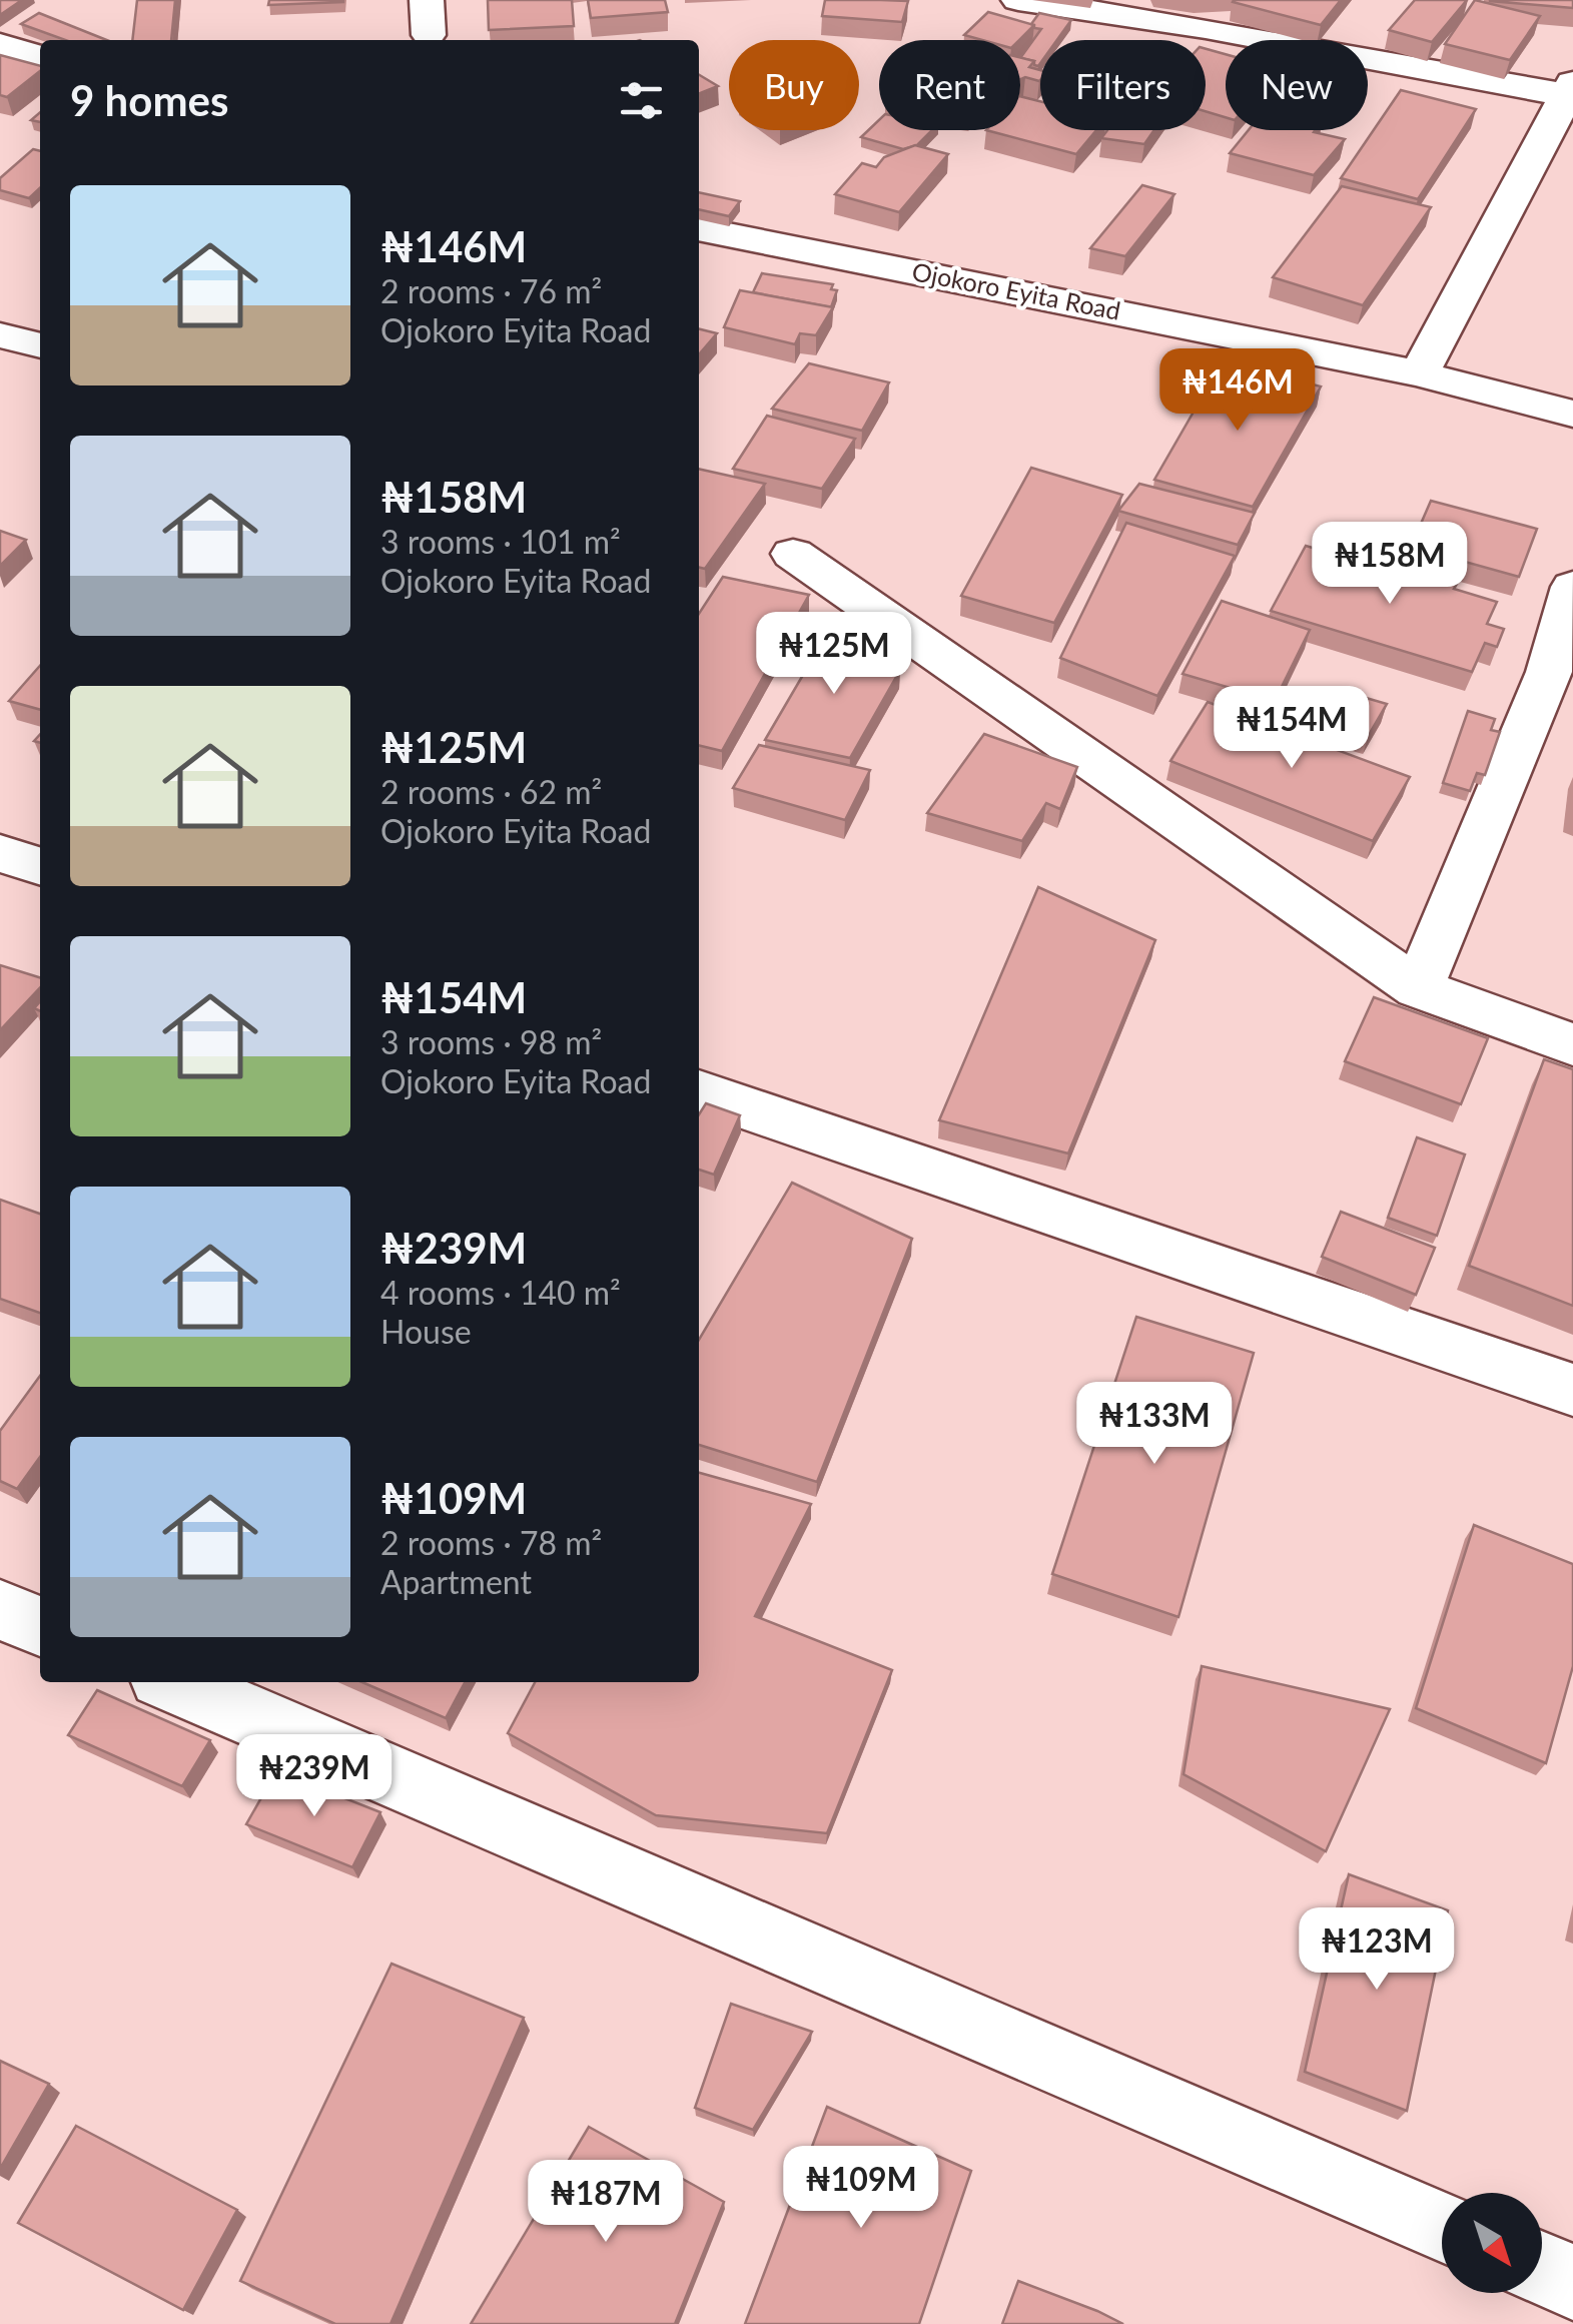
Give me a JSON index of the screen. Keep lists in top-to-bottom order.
{
  "streets": {
    "street": ["Ojokoro Eyita Road"]
  },
  "north": "bottom right",
  "page": {
    "chip": [
      "Buy",
      "Rent",
      "Filters",
      "New"
    ],
    "heading": "9 homes",
    "list": [
      {
        "name": "₦146M",
        "note": "2 rooms · 76 m² · Ojokoro Eyita Road"
      },
      {
        "name": "₦158M",
        "note": "3 rooms · 101 m² · Ojokoro Eyita Road"
      },
      {
        "name": "₦125M",
        "note": "2 rooms · 62 m² · Ojokoro Eyita Road"
      },
      {
        "name": "₦154M",
        "note": "3 rooms · 98 m² · Ojokoro Eyita Road"
      },
      {
        "name": "₦239M",
        "note": "4 rooms · 140 m² · House"
      },
      {
        "name": "₦109M",
        "note": "2 rooms · 78 m² · Apartment"
      }
    ],
    "price": [
      "₦146M",
      "₦158M",
      "₦125M",
      "₦154M",
      "₦133M",
      "₦239M",
      "₦123M",
      "₦109M",
      "₦187M"
    ]
  }
}
